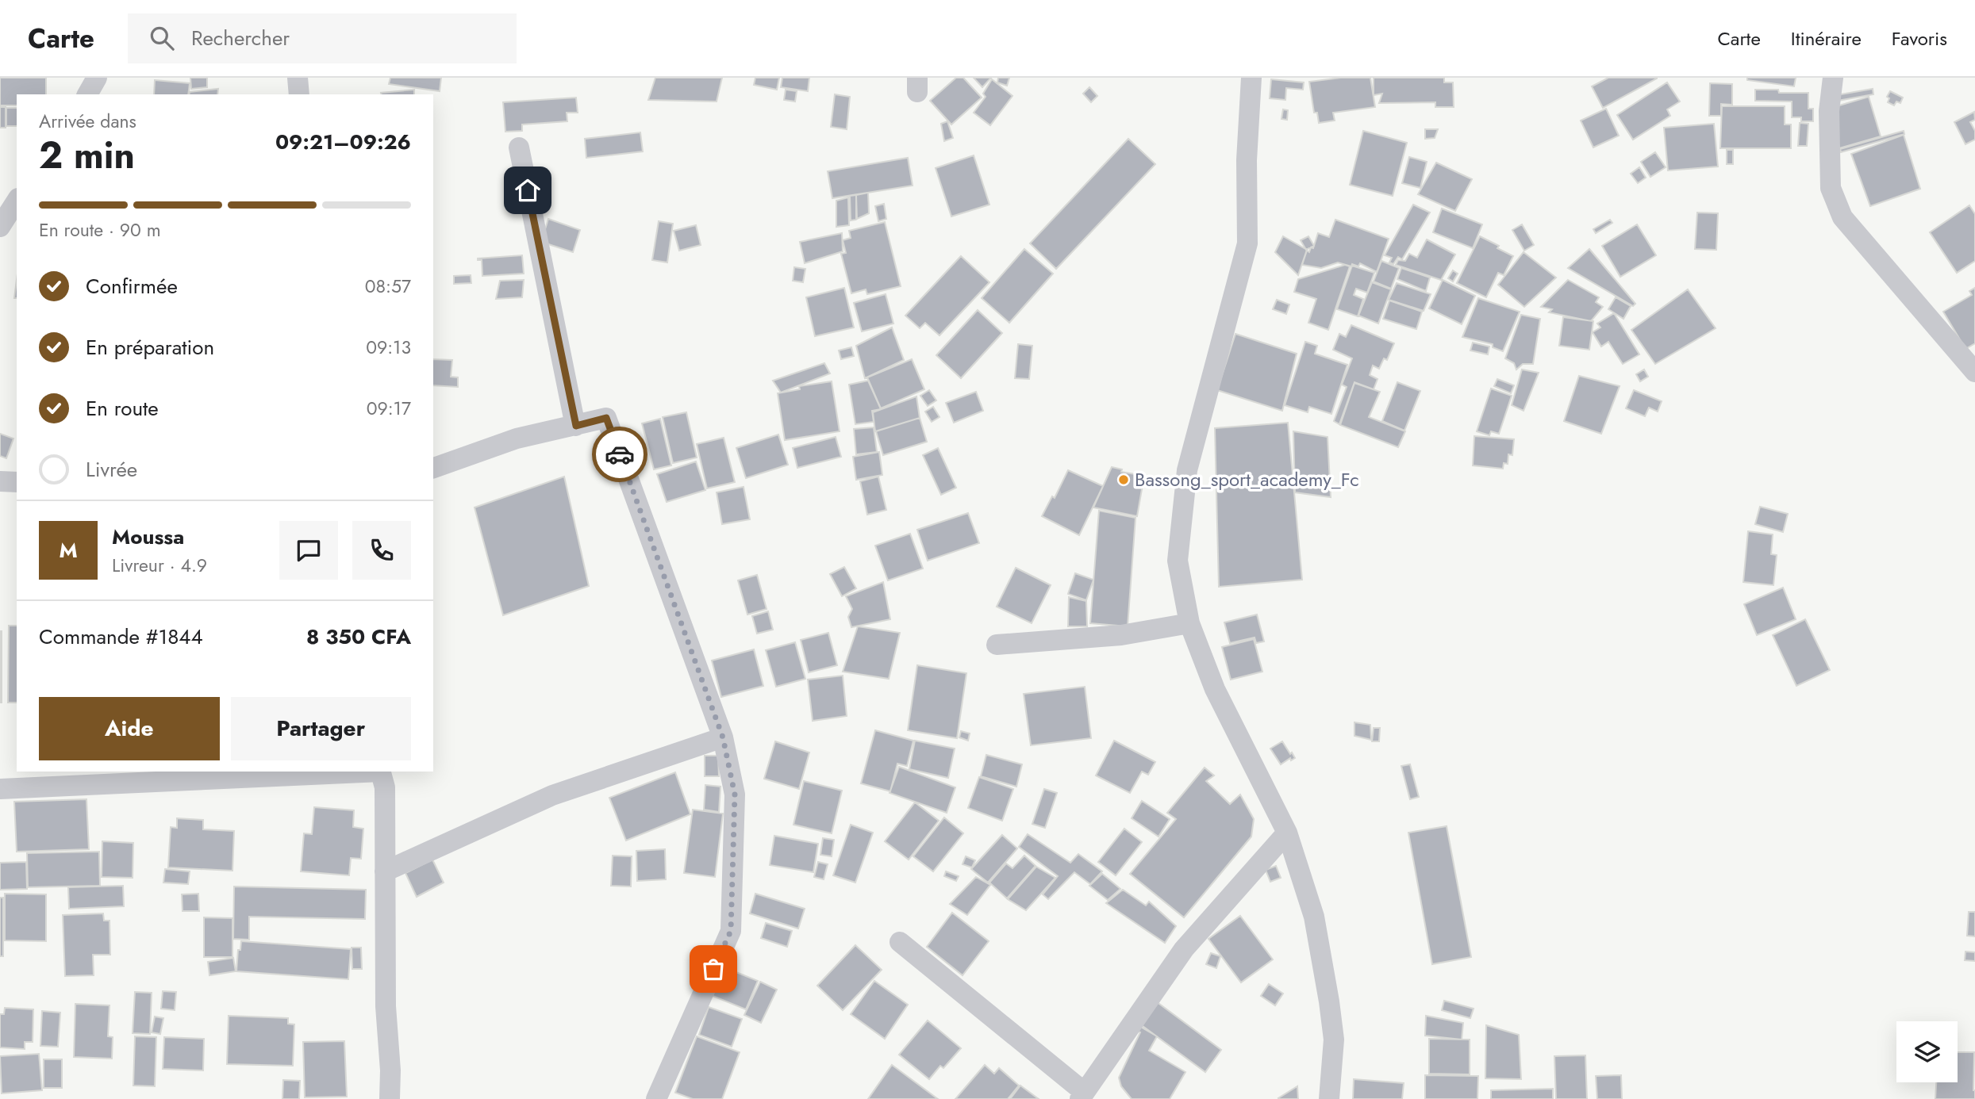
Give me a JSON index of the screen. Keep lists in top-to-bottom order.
{
  "places": ["Bassong_sport_academy_Fc"],
  "page": {
    "header": "Carte",
    "search": "Rechercher",
    "nav": ["Carte", "Itinéraire", "Favoris"],
    "heading": ["2 min", "Arrivée dans", "09:21–09:26"],
    "panel": [
      "Moussa",
      "Livreur · 4.9",
      "Commande #1844",
      "8 350 CFA"
    ],
    "bar": "En route · 90 m",
    "list": [
      ["Confirmée", "08:57"],
      ["En préparation", "09:13"],
      ["En route", "09:17"],
      "Livrée"
    ],
    "round": "M",
    "buttons": ["Aide", "Partager"]
  }
}
